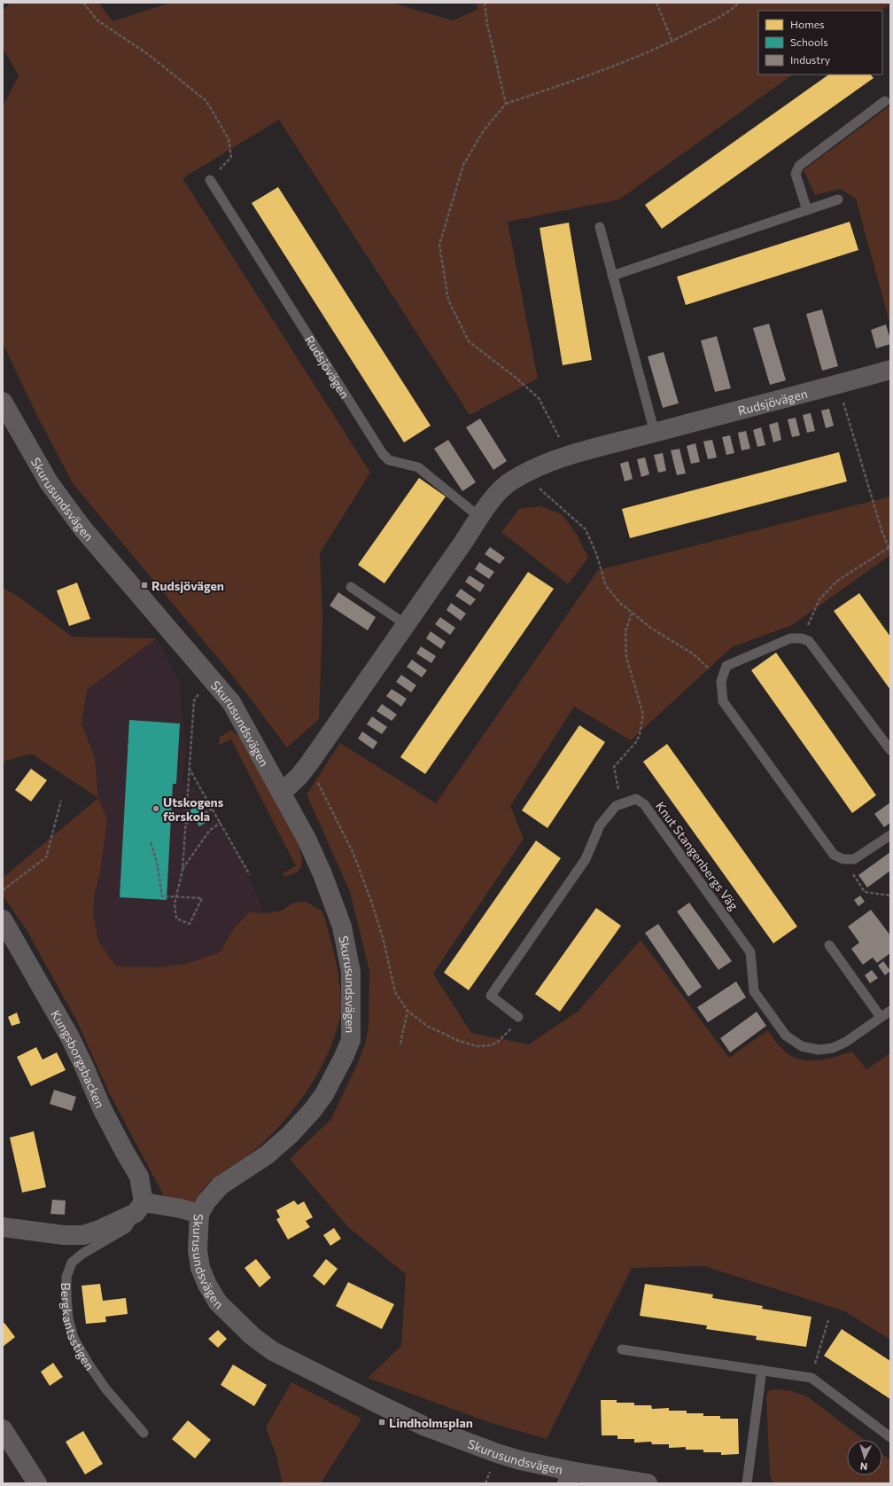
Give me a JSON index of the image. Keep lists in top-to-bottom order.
{
  "streets": {
    "street": ["Rudsjövägen", "Skurusundsvägen", "Kungsborgsbacken"],
    "lane": ["Knut Stangenbergs Väg", "Bergkantsstigen"]
  },
  "crossings": [
    ["Rudsjövägen", "Skurusundsvägen"],
    ["Kungsborgsbacken", "Bergkantsstigen"]
  ],
  "places": {
    "transit": ["Rudsjövägen", "Lindholmsplan"],
    "other": ["Utskogens förskola"]
  },
  "legend": ["Homes", "Schools", "Industry"],
  "north": "bottom"
}
